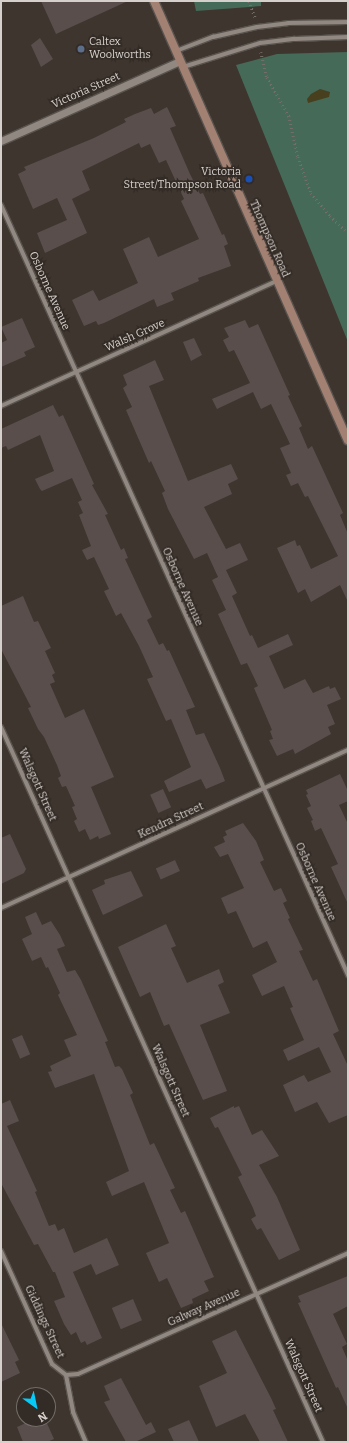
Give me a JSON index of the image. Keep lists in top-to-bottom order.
{
  "streets": {
    "main road": ["Thompson Road"],
    "street": [
      "Victoria Street",
      "Osborne Avenue",
      "Walsh Grove",
      "Walsgott Street",
      "Kendra Street",
      "Galway Avenue",
      "Giddings Street"
    ]
  },
  "crossings": [
    ["Victoria Street", "Thompson Road"],
    ["Thompson Road", "Walsh Grove"],
    ["Osborne Avenue", "Walsh Grove"],
    ["Osborne Avenue", "Kendra Street"],
    ["Walsgott Street", "Kendra Street"],
    ["Walsgott Street", "Galway Avenue"],
    ["Galway Avenue", "Giddings Street"]
  ],
  "places": ["Caltex Woolworths", "Victoria Street/Thompson Road"],
  "north": "bottom right"
}
